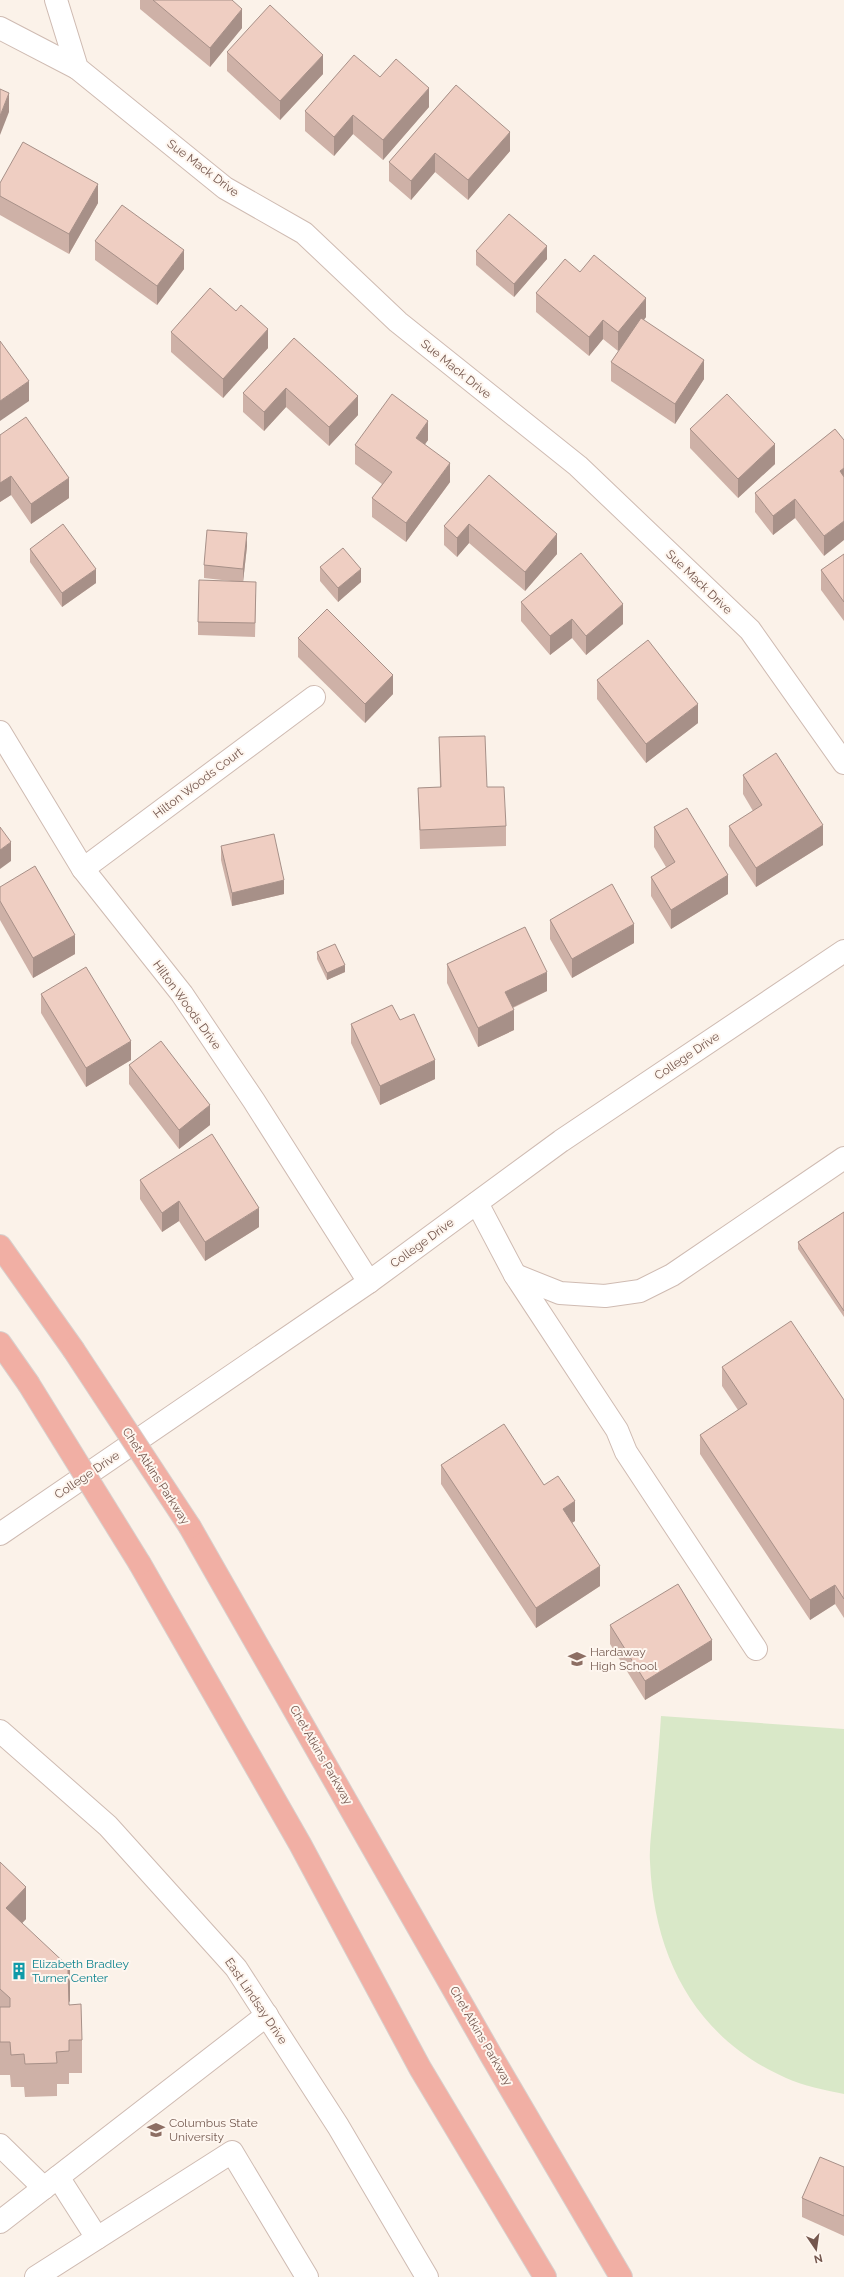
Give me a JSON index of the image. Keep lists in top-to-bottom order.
{
  "streets": {
    "highway": ["Chet Atkins Parkway"],
    "street": [
      "Sue Mack Drive",
      "Hilton Woods Court",
      "Hilton Woods Drive",
      "College Drive",
      "East Lindsay Drive"
    ]
  },
  "crossings": [
    ["Hilton Woods Court", "Hilton Woods Drive"],
    ["Hilton Woods Drive", "College Drive"]
  ],
  "places": {
    "school or university": ["Hardaway High School", "Columbus State University"],
    "building": ["Elizabeth Bradley Turner Center"]
  },
  "north": "bottom"
}
